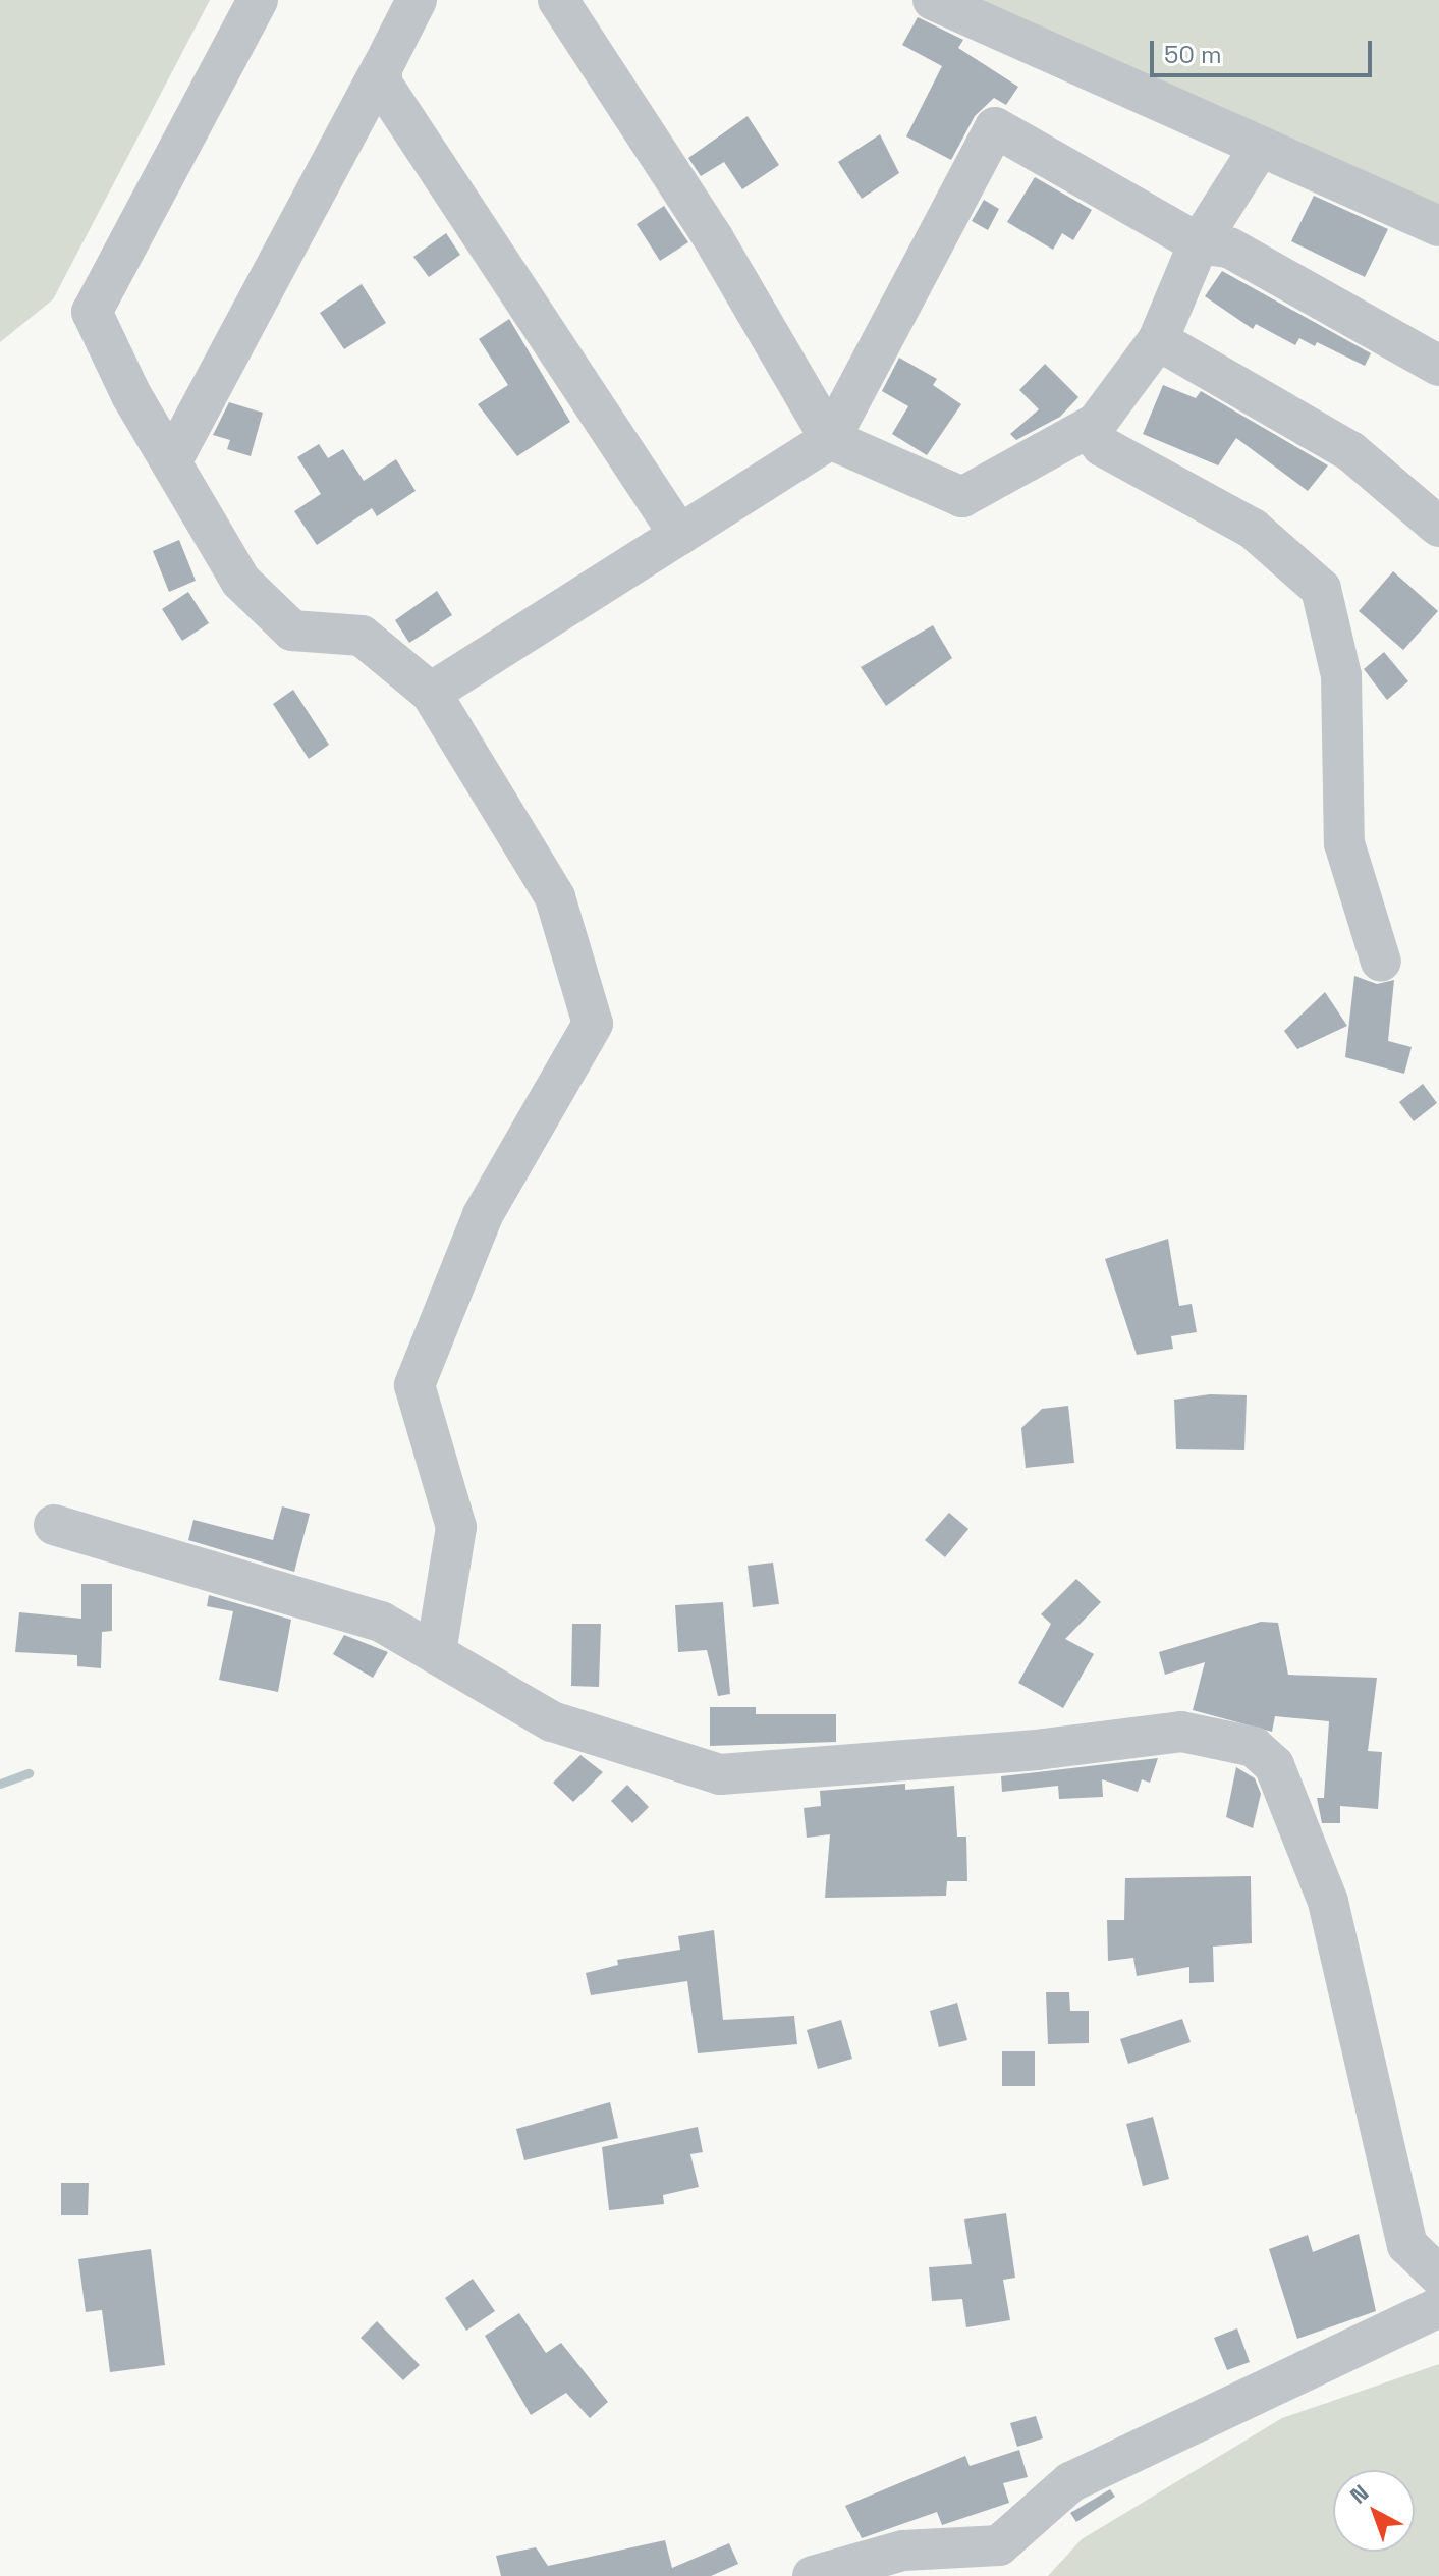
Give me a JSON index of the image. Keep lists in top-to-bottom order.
{
  "scale_bar": "50 m",
  "north": "top left"
}
